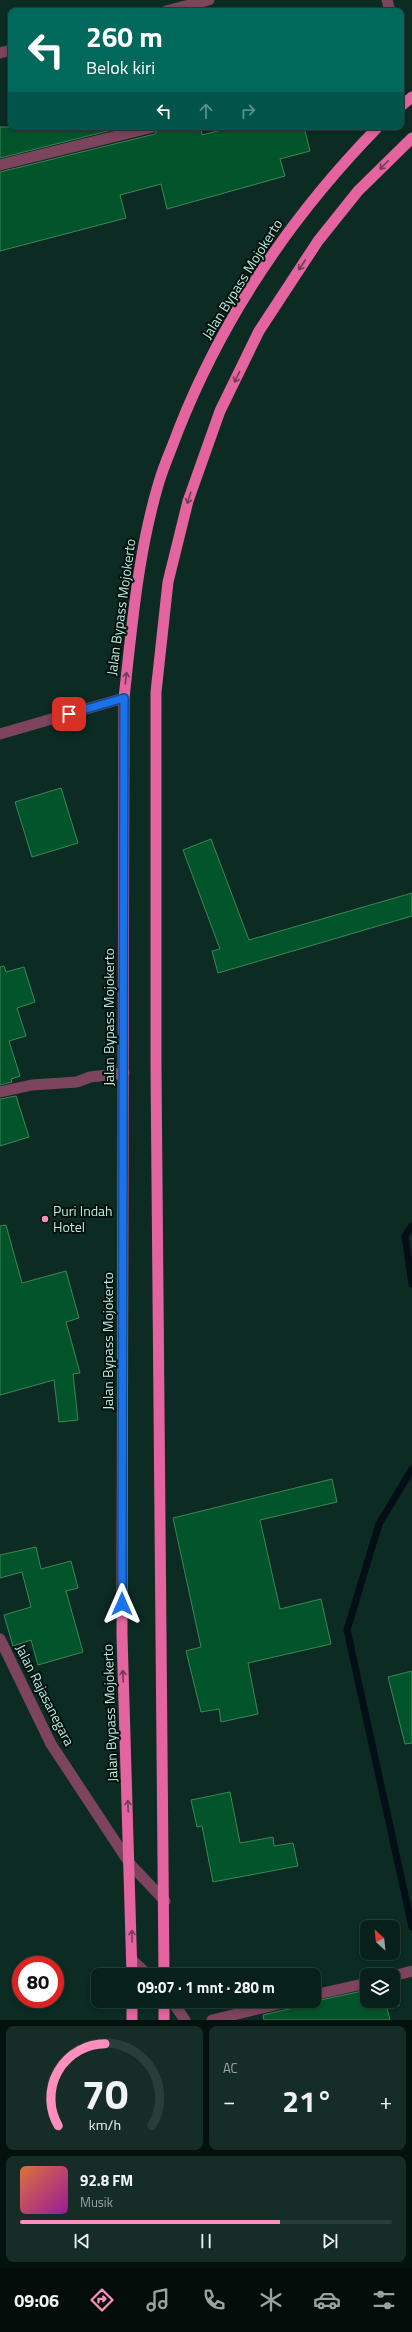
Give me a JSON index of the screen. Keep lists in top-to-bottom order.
{
  "streets": {
    "highway": ["Jalan Bypass Mojokerto"],
    "street": ["Jalan Rajasanegara"]
  },
  "crossings": [
    ["Jalan Bypass Mojokerto", "Jalan Rajasanegara"]
  ],
  "places": ["Puri Indah Hotel"],
  "north": "top left",
  "page": {
    "turn": ["260 m", "Belok kiri"],
    "limit": "80",
    "trip": "09:07 · 1 mnt · 280 m",
    "tile": "AC",
    "heat": ["−", "21°", "+"],
    "song": ["92.8 FM", "Musik"],
    "tabs": "09:06",
    "gauge": ["70", "km/h"]
  }
}
